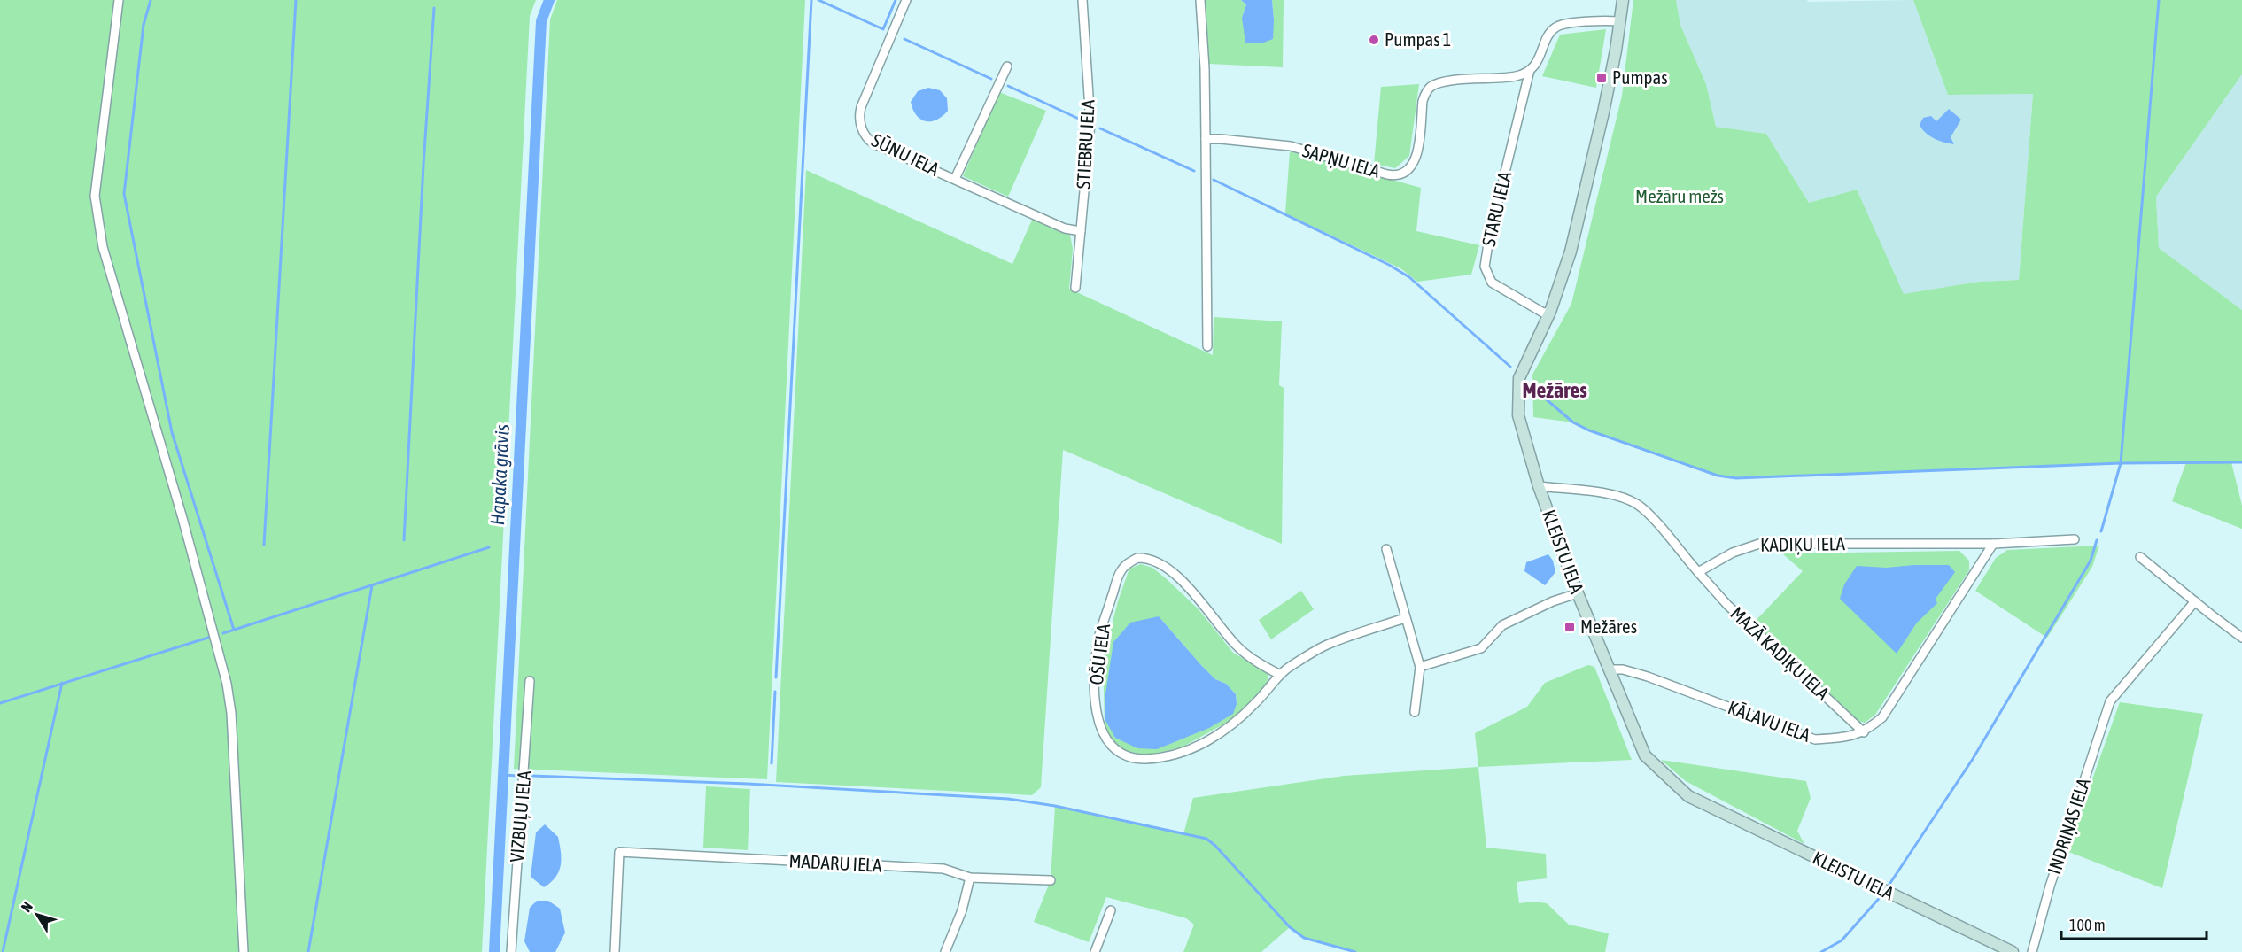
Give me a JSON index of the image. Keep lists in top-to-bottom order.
{
  "streets": {
    "street": [
      "STIEBRU IELA",
      "SŪNU IELA",
      "SAPŅU IELA",
      "STARU IELA",
      "KADIĶU IELA",
      "KLEISTU IELA",
      "MAZĀ KADIĶU IELA",
      "OŠU IELA",
      "KĀLAVU IELA",
      "VIZBUĻU IELA",
      "INDRIŅAS IELA",
      "MADARU IELA"
    ]
  },
  "crossings": [
    ["STIEBRU IELA", "SŪNU IELA"],
    ["SAPŅU IELA", "STARU IELA"],
    ["STARU IELA", "KLEISTU IELA"],
    ["KADIĶU IELA", "MAZĀ KADIĶU IELA"],
    ["KADIĶU IELA", "KĀLAVU IELA"],
    ["KLEISTU IELA", "KĀLAVU IELA"],
    ["MAZĀ KADIĶU IELA", "KĀLAVU IELA"]
  ],
  "districts": ["Mežāres"],
  "water": ["Hapaka grāvis"],
  "parks": ["Mežāru mežs"],
  "places": {
    "other": ["Pumpas 1"],
    "transit": ["Pumpas", "Mežāres"]
  },
  "scale_bar": "100 m",
  "north": "top left"
}
